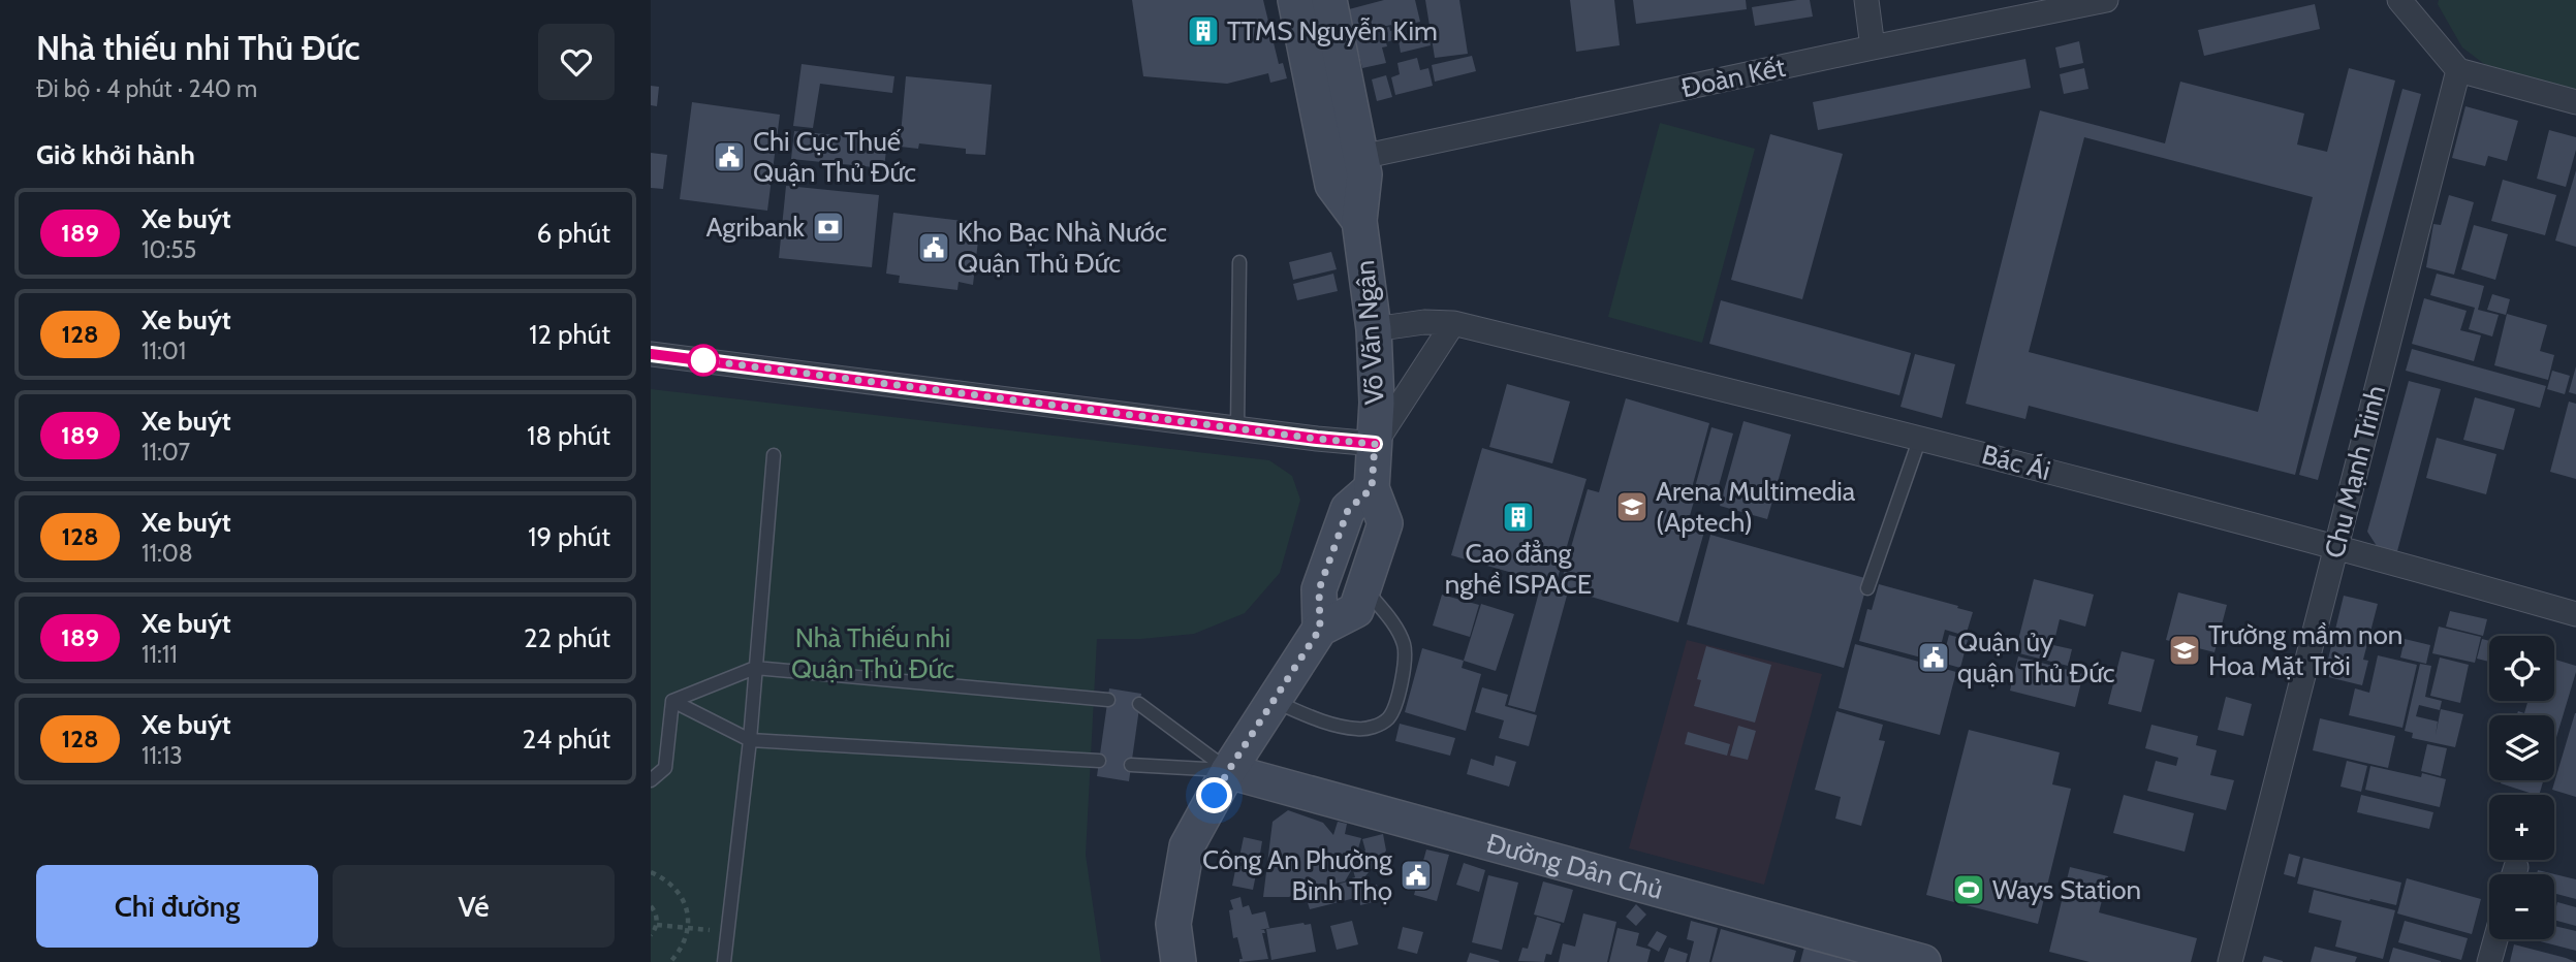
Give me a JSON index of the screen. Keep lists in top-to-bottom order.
{
  "streets": {
    "main road": ["Võ Văn Ngân", "Đường Dân Chủ"],
    "street": ["Đoàn Kết", "Bác Ái", "Chu Mạnh Trinh"]
  },
  "crossings": [
    ["Đoàn Kết", "Võ Văn Ngân"],
    ["Võ Văn Ngân", "Bác Ái"],
    ["Võ Văn Ngân", "Đường Dân Chủ"],
    ["Bác Ái", "Chu Mạnh Trinh"]
  ],
  "parks": ["Nhà Thiếu nhi Quận Thủ Đức"],
  "places": {
    "building": ["TTMS Nguyễn Kim", "Cao đẳng nghề ISPACE"],
    "public building": [
      "Chi Cục Thuế Quận Thủ Đức",
      "Kho Bạc Nhà Nước Quận Thủ Đức",
      "Quận ủy quận Thủ Đức",
      "Công An Phường Bình Thọ"
    ],
    "bank": ["Agribank"],
    "school or university": ["Arena Multimedia (Aptech)", "Trường mầm non Hoa Mặt Trời"],
    "sports": ["Ways Station"]
  },
  "lines": ["bus line 189"],
  "page": {
    "heading": [
      ["Nhà thiếu nhi Thủ Đức", "Đi bộ · 4 phút · 240 m"],
      "Giờ khởi hành"
    ],
    "list": [
      {
        "mark": "189",
        "name": "Xe buýt",
        "note": "10:55",
        "value": "6 phút"
      },
      {
        "mark": "128",
        "name": "Xe buýt",
        "note": "11:01",
        "value": "12 phút"
      },
      {
        "mark": "189",
        "name": "Xe buýt",
        "note": "11:07",
        "value": "18 phút"
      },
      {
        "mark": "128",
        "name": "Xe buýt",
        "note": "11:08",
        "value": "19 phút"
      },
      {
        "mark": "189",
        "name": "Xe buýt",
        "note": "11:11",
        "value": "22 phút"
      },
      {
        "mark": "128",
        "name": "Xe buýt",
        "note": "11:13",
        "value": "24 phút"
      }
    ],
    "map_buttons": ["+", "−"],
    "buttons": ["Chỉ đường", "Vé"]
  }
}
